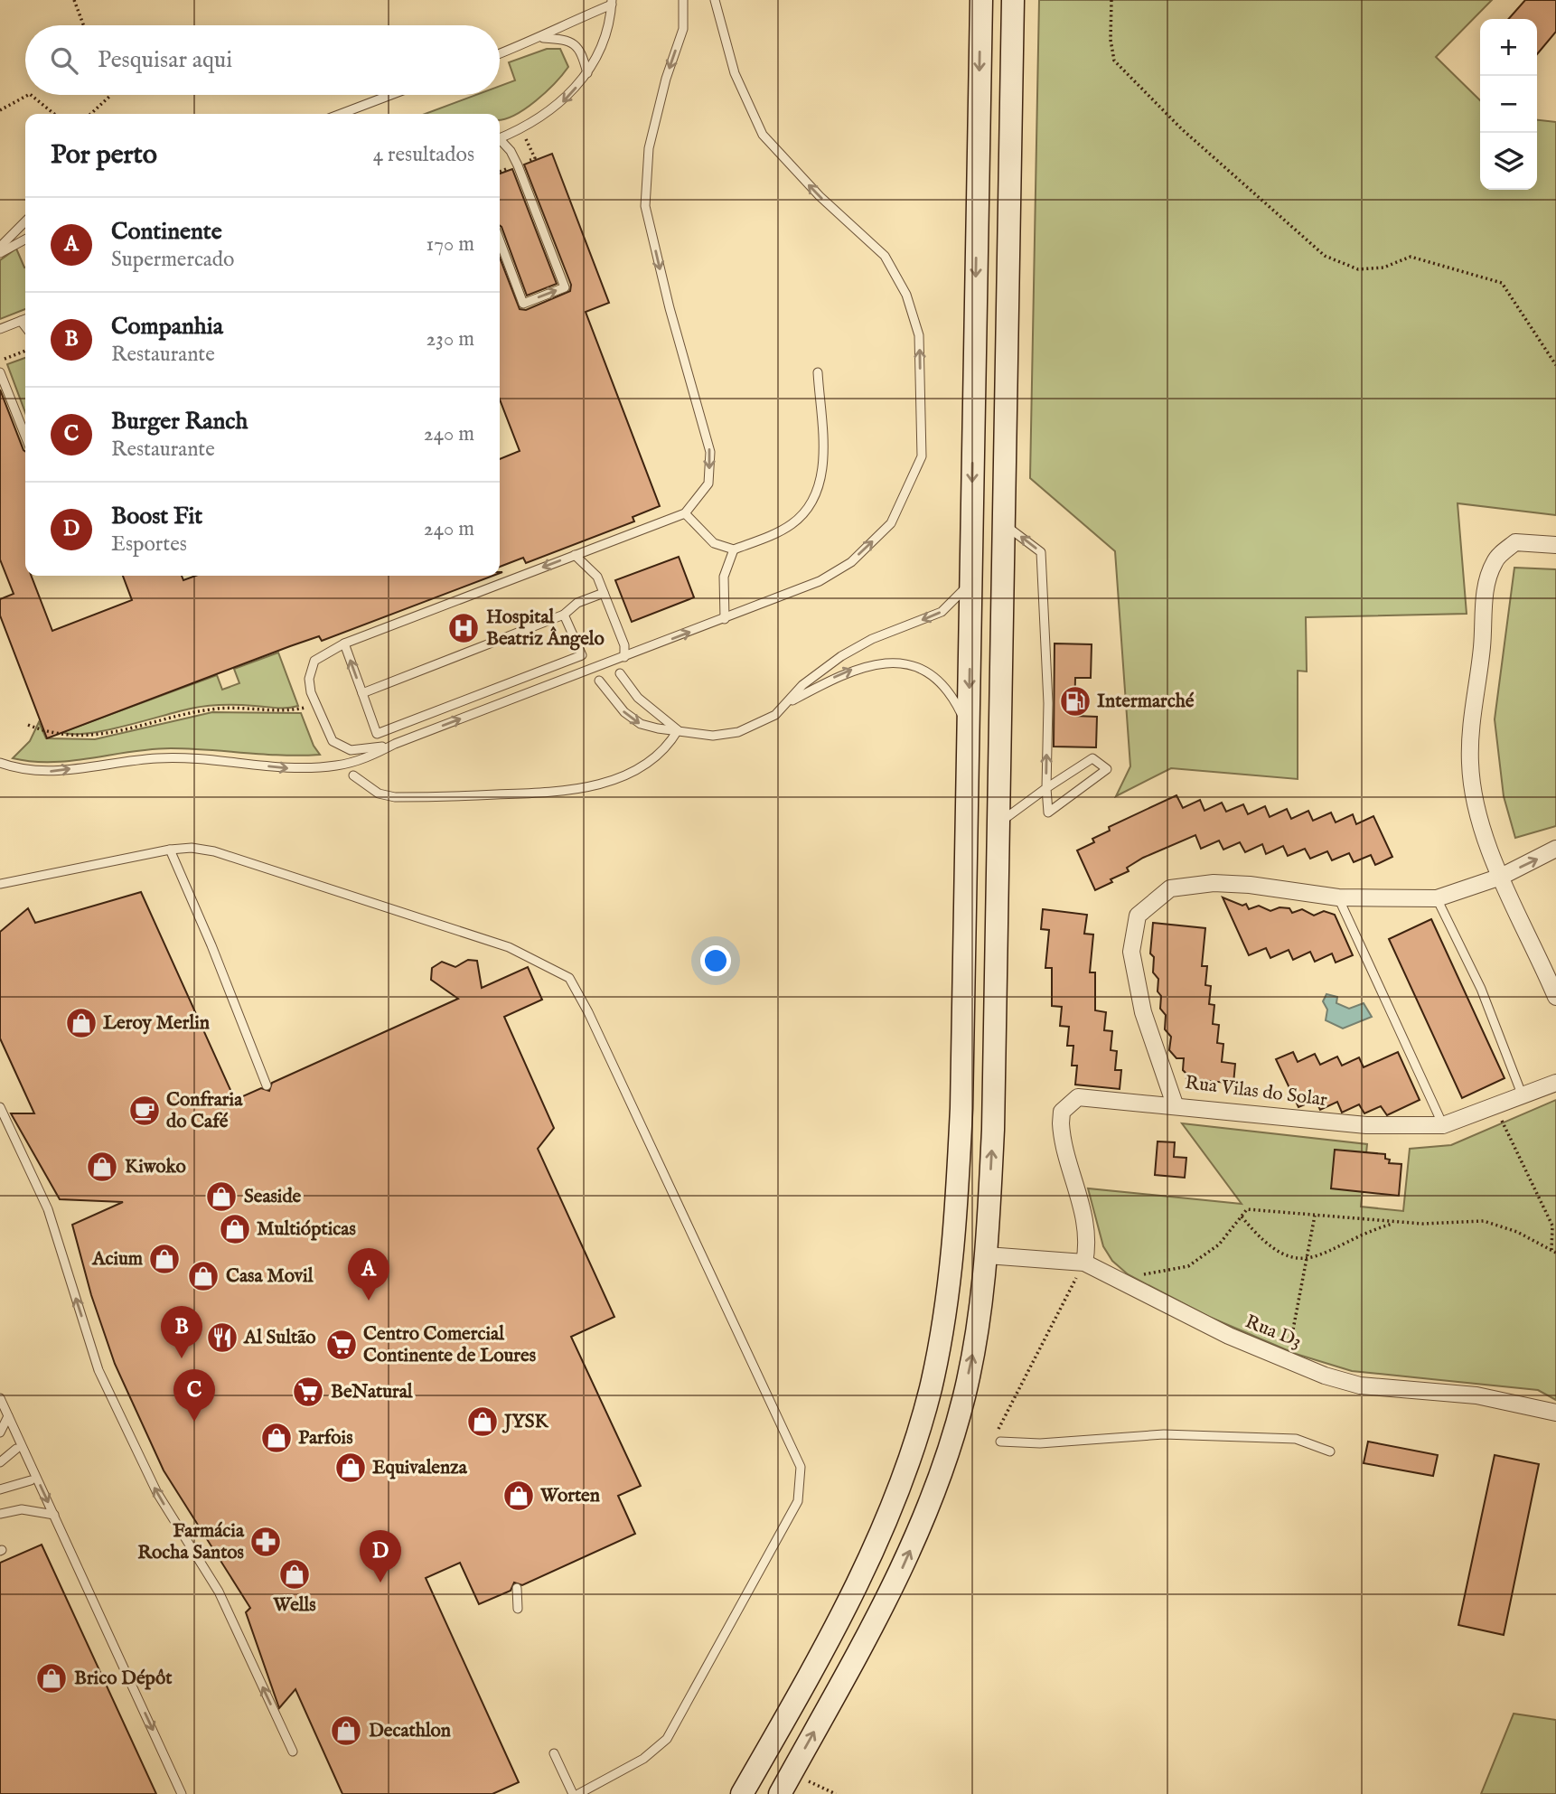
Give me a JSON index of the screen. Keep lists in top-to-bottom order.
{
  "streets": {
    "street": ["Rua Vilas do Solar", "Rua D3"]
  },
  "places": {
    "hospital": ["Hospital Beatriz Ângelo"],
    "fuel station": ["Intermarché"],
    "shop": [
      "Leroy Merlin",
      "Kiwoko",
      "Seaside",
      "Multiópticas",
      "Acium",
      "Casa Movil",
      "JYSK",
      "Parfois",
      "Equivalenza",
      "Worten",
      "Wells",
      "Brico Dépôt",
      "Decathlon"
    ],
    "cafe": ["Confraria do Café"],
    "restaurant": ["Al Sultão"],
    "supermarket": ["Centro Comercial Continente de Loures", "BeNatural"],
    "pharmacy": ["Farmácia Rocha Santos"]
  },
  "page": {
    "map_buttons": ["+", "−"],
    "search": "Pesquisar aqui",
    "heading": ["Por perto", "4 resultados"],
    "list": [
      {
        "mark": "A",
        "name": "Continente",
        "note": "Supermercado",
        "value": "170 m"
      },
      {
        "mark": "B",
        "name": "Companhia",
        "note": "Restaurante",
        "value": "230 m"
      },
      {
        "mark": "C",
        "name": "Burger Ranch",
        "note": "Restaurante",
        "value": "240 m"
      },
      {
        "mark": "D",
        "name": "Boost Fit",
        "note": "Esportes",
        "value": "240 m"
      }
    ],
    "pins": [
      "A",
      "B",
      "C",
      "D"
    ]
  }
}
